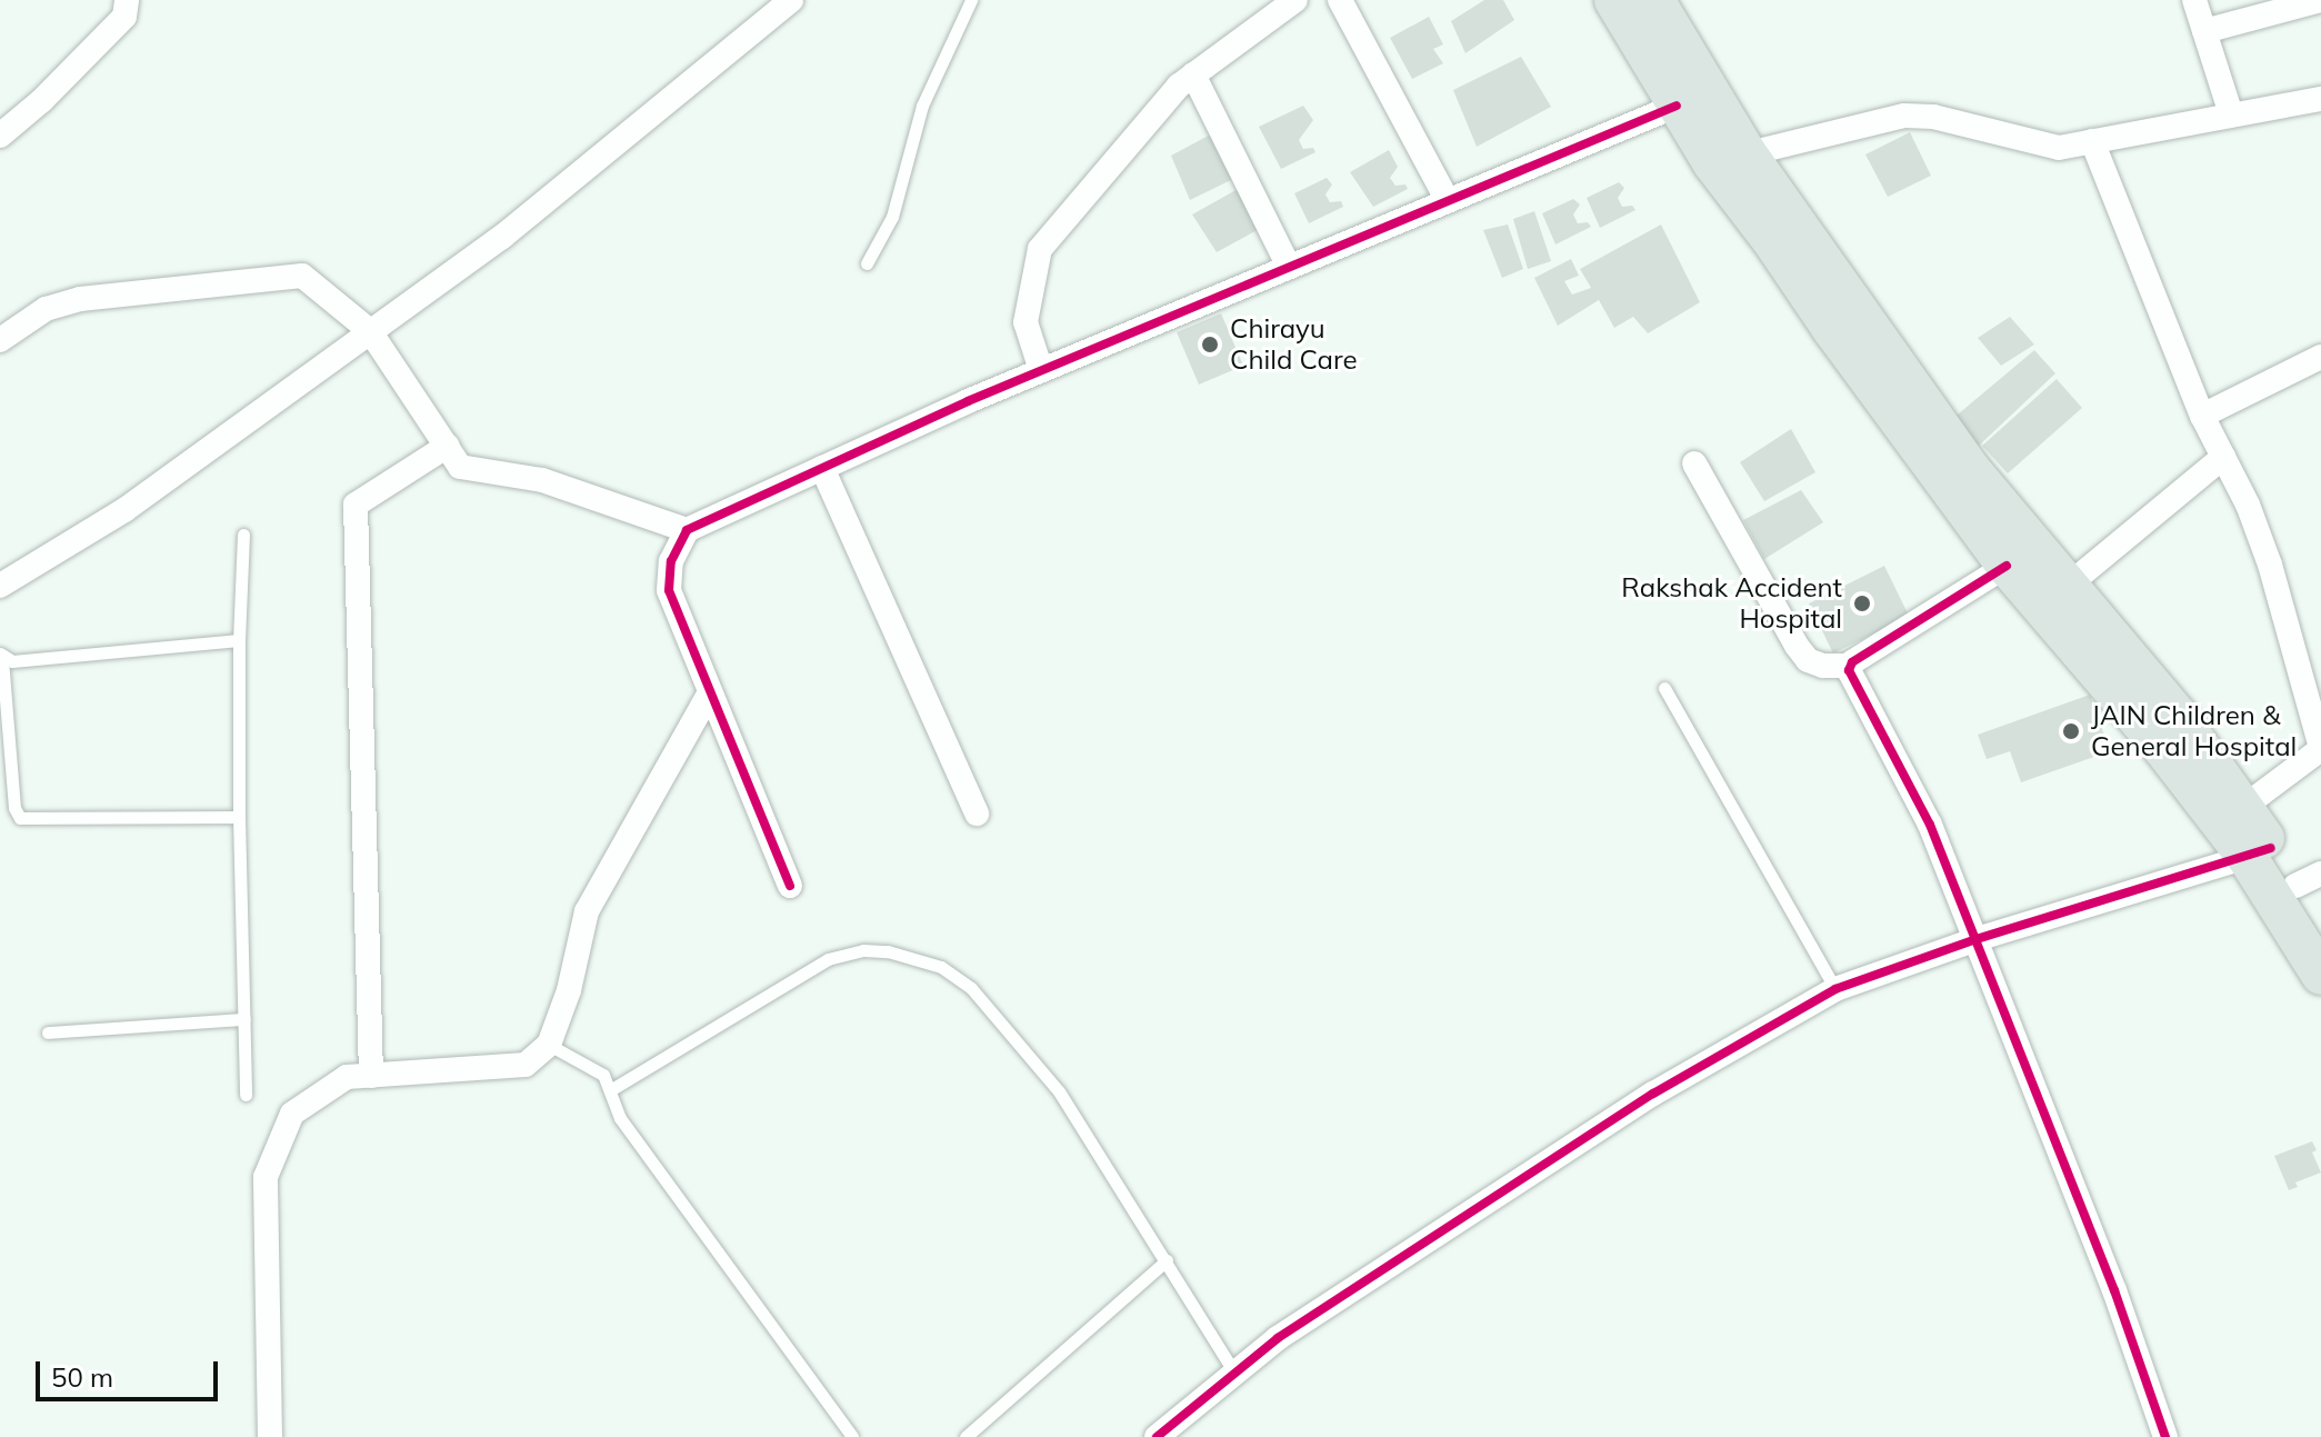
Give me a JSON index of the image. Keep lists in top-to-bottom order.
{
  "places": ["Chirayu Child Care", "Rakshak Accident Hospital", "JAIN Children & General Hospital"],
  "scale_bar": "50 m"
}
